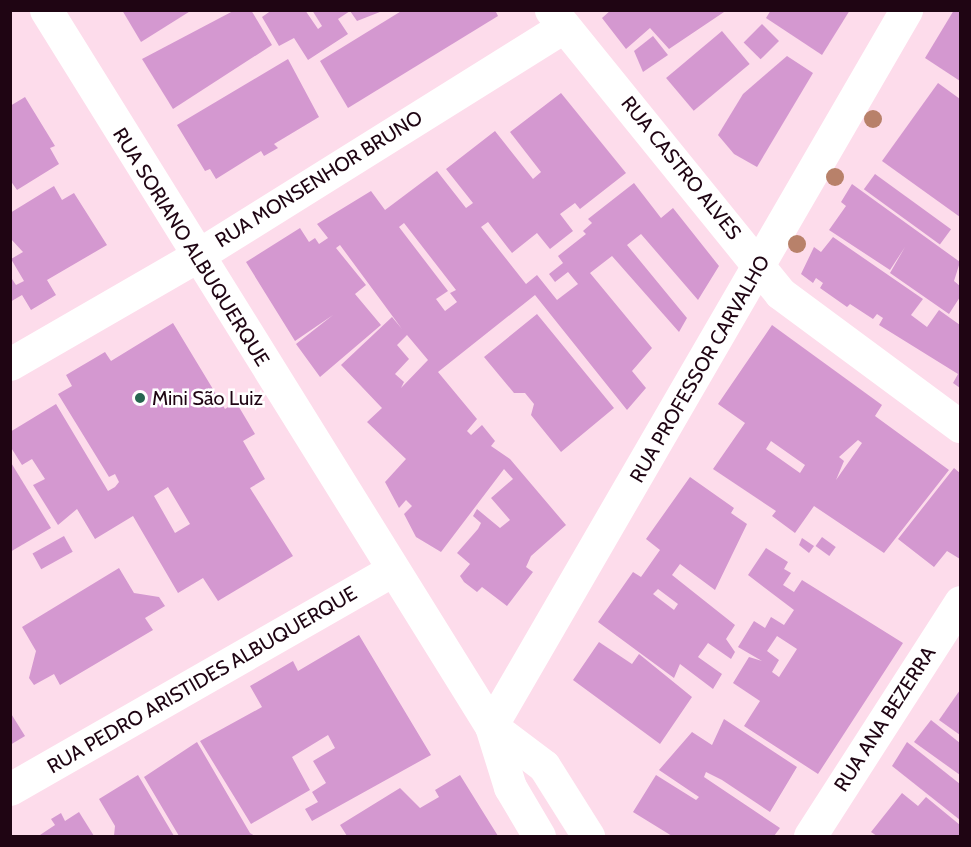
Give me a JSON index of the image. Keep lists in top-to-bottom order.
{
  "streets": {
    "street": [
      "RUA CASTRO ALVES",
      "RUA MONSENHOR BRUNO",
      "RUA SORIANO ALBUQUERQUE",
      "RUA PROFESSOR CARVALHO",
      "RUA PEDRO ARISTIDES ALBUQUERQUE",
      "RUA ANA BEZERRA"
    ]
  },
  "crossings": [
    ["RUA CASTRO ALVES", "RUA MONSENHOR BRUNO"],
    ["RUA CASTRO ALVES", "RUA PROFESSOR CARVALHO"],
    ["RUA MONSENHOR BRUNO", "RUA SORIANO ALBUQUERQUE"],
    ["RUA SORIANO ALBUQUERQUE", "RUA PROFESSOR CARVALHO"],
    ["RUA SORIANO ALBUQUERQUE", "RUA PEDRO ARISTIDES ALBUQUERQUE"]
  ],
  "places": ["Mini São Luiz"]
}
